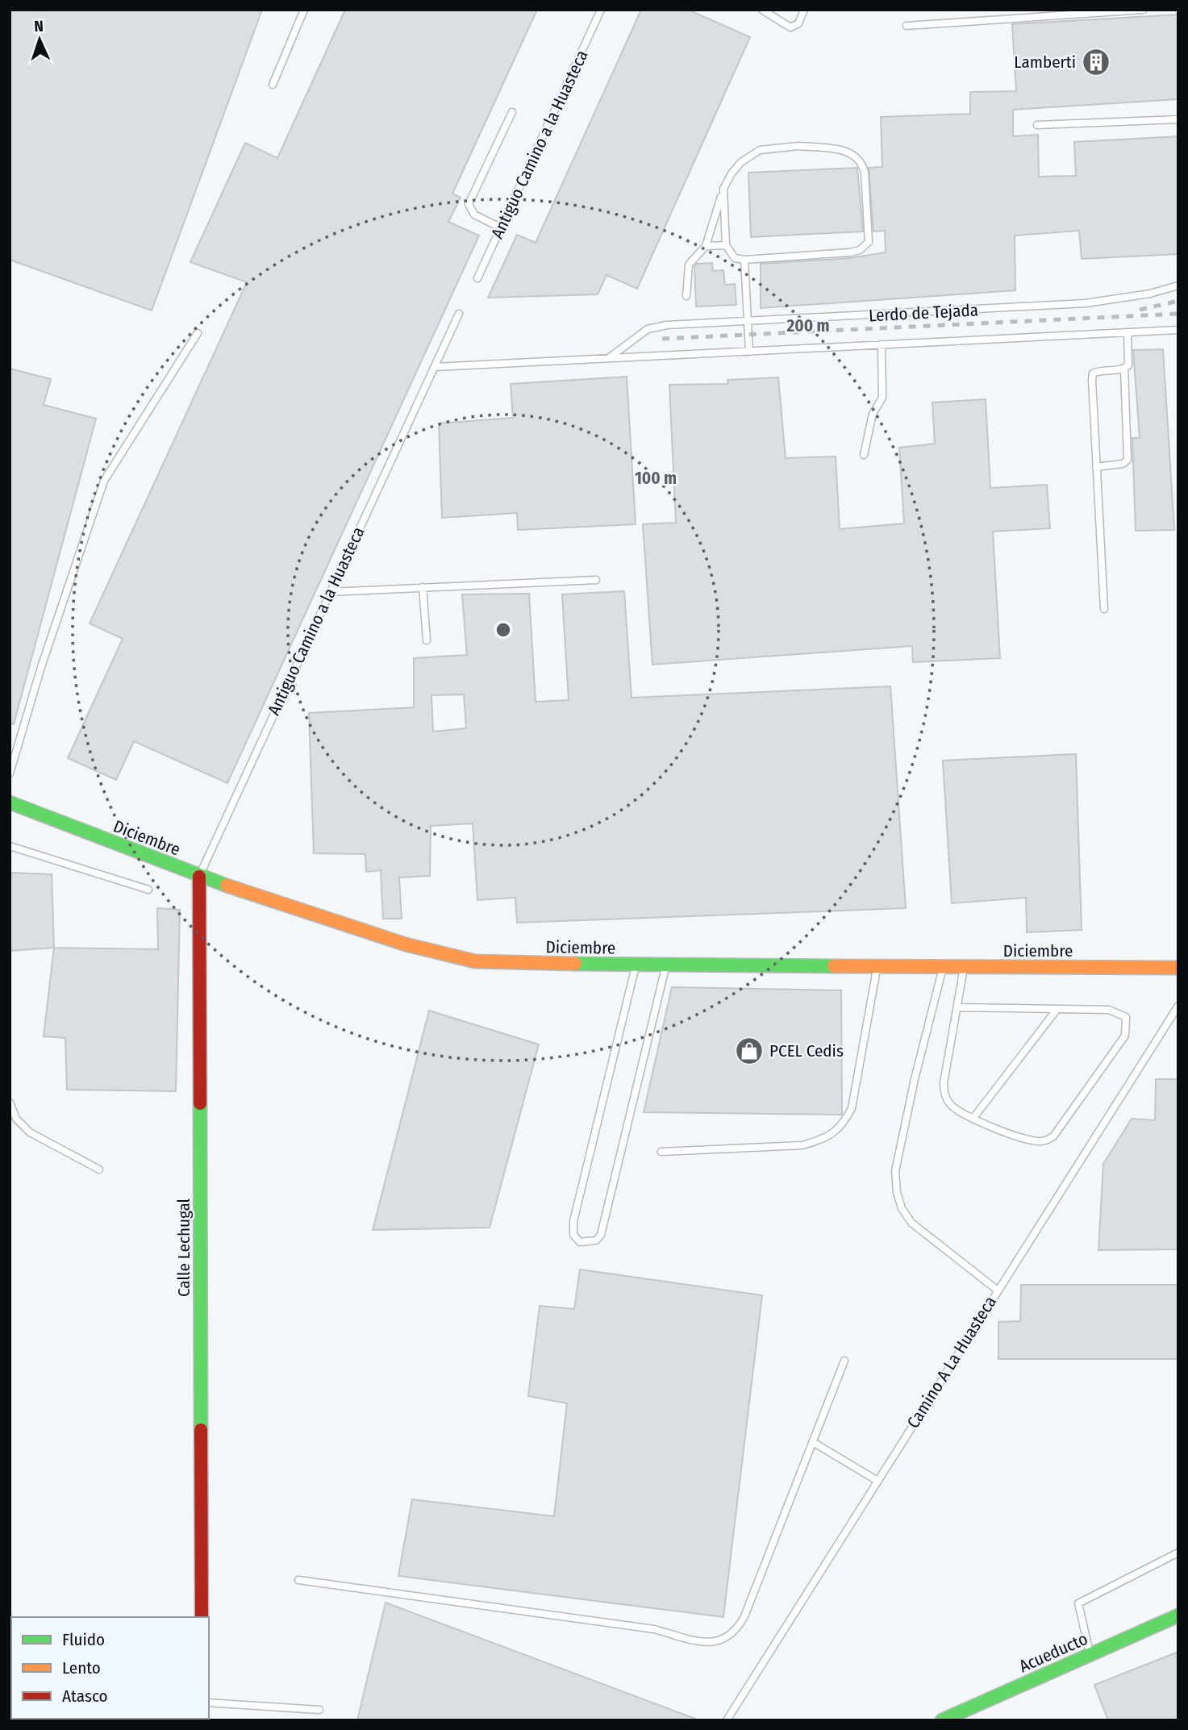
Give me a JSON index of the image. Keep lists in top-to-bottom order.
{
  "streets": {
    "street": ["Diciembre", "Calle Lechugal", "Acueducto"],
    "lane": ["Antiguo Camino a la Huasteca", "Lerdo de Tejada", "Camino A La Huasteca"]
  },
  "crossings": [
    ["Antiguo Camino a la Huasteca", "Lerdo de Tejada"],
    ["Antiguo Camino a la Huasteca", "Diciembre"],
    ["Antiguo Camino a la Huasteca", "Calle Lechugal"],
    ["Diciembre", "Calle Lechugal"]
  ],
  "places": {
    "building": ["Lamberti"],
    "shop": ["PCEL Cedis"]
  },
  "legend": ["Fluido", "Lento", "Atasco"],
  "north": "top",
  "rings": ["200 m", "100 m"]
}
